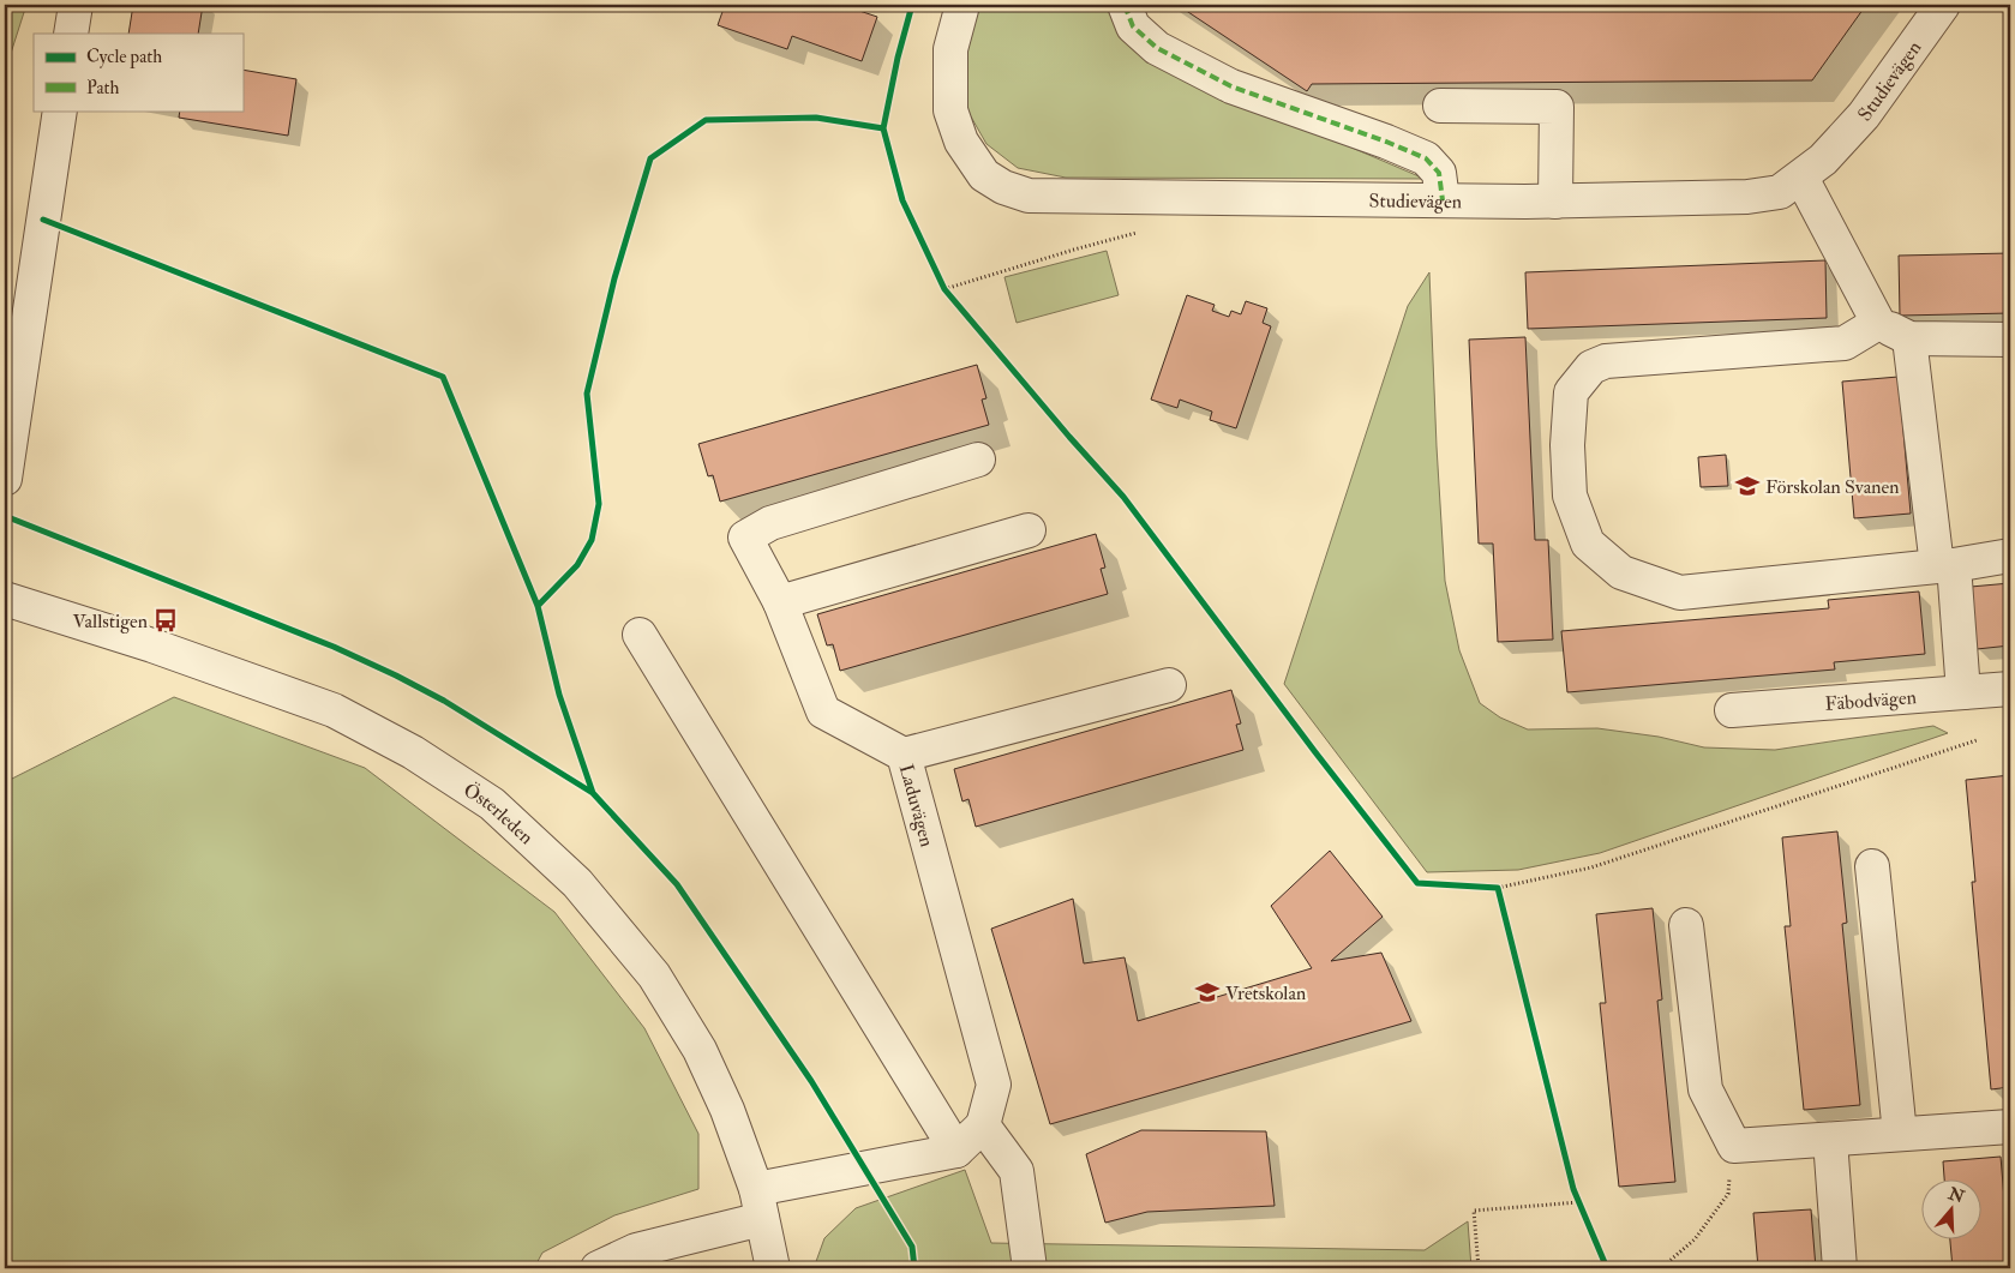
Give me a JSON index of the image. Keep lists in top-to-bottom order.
{
  "streets": {
    "street": [
      "Studievägen",
      "Fäbodvägen",
      "Laduvägen",
      "Österleden"
    ]
  },
  "places": {
    "school or university": ["Förskolan Svanen", "Vretskolan"],
    "bus stop": ["Vallstigen"]
  },
  "legend": ["Cycle path", "Path"],
  "north": "top"
}
